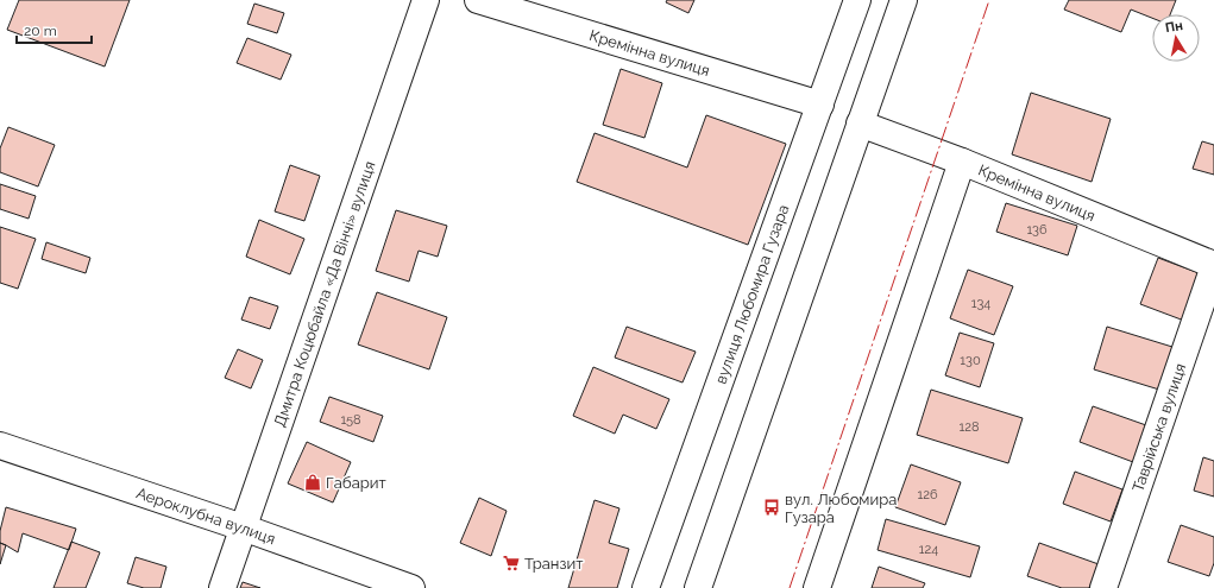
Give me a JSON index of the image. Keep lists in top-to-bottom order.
{
  "streets": {
    "street": [
      "Кремінна вулиця",
      "Дмитра Коцюбайла «Да Вінчі» вулиця",
      "вулиця Любомира Гузара",
      "Таврійська вулиця",
      "Аероклубна вулиця"
    ]
  },
  "crossings": [
    ["Кремінна вулиця", "вулиця Любомира Гузара"],
    ["Кремінна вулиця", "Таврійська вулиця"],
    ["Дмитра Коцюбайла «Да Вінчі» вулиця", "Аероклубна вулиця"]
  ],
  "places": {
    "shop": ["Габарит"],
    "bus stop": ["вул. Любомира Гузара"],
    "supermarket": ["Транзит"]
  },
  "house_numbers": [
    "136",
    "134",
    "130",
    "158",
    "128",
    "126",
    "124"
  ],
  "scale_bar": "20 m",
  "north": "top"
}
